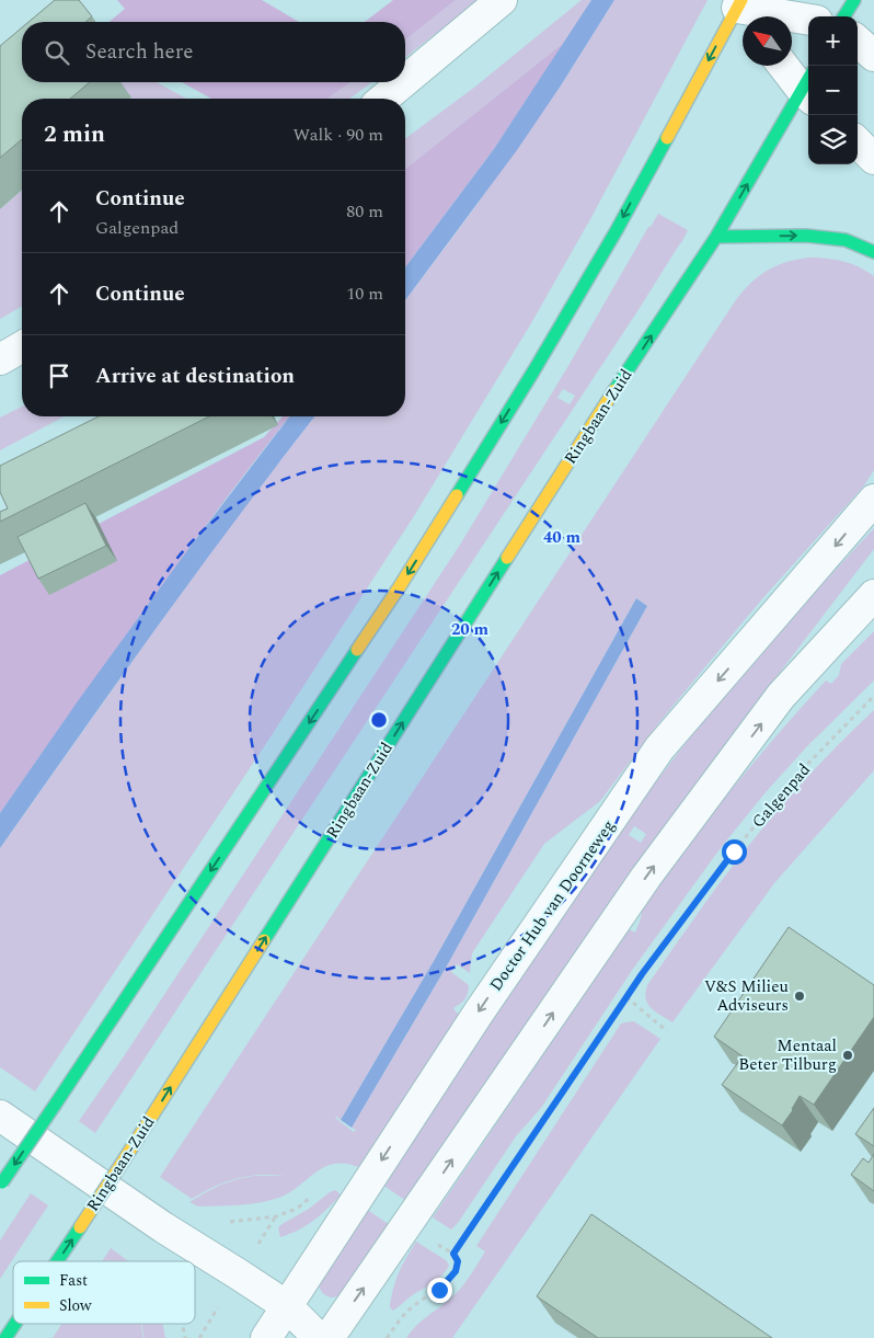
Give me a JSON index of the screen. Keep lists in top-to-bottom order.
{
  "streets": {
    "main road": ["Ringbaan-Zuid"],
    "street": ["Doctor Hub van Doorneweg"],
    "path": ["Galgenpad"]
  },
  "places": ["V&S Milieu Adviseurs", "Mentaal Beter Tilburg"],
  "legend": ["Fast", "Slow"],
  "north": "top left",
  "page": {
    "map_buttons": ["+", "−"],
    "search": "Search here",
    "heading": ["2 min", "Walk · 90 m"],
    "list": [
      ["Continue", "Galgenpad", "80 m"],
      ["Continue", "10 m"],
      "Arrive at destination"
    ]
  },
  "rings": ["40 m", "20 m"]
}
